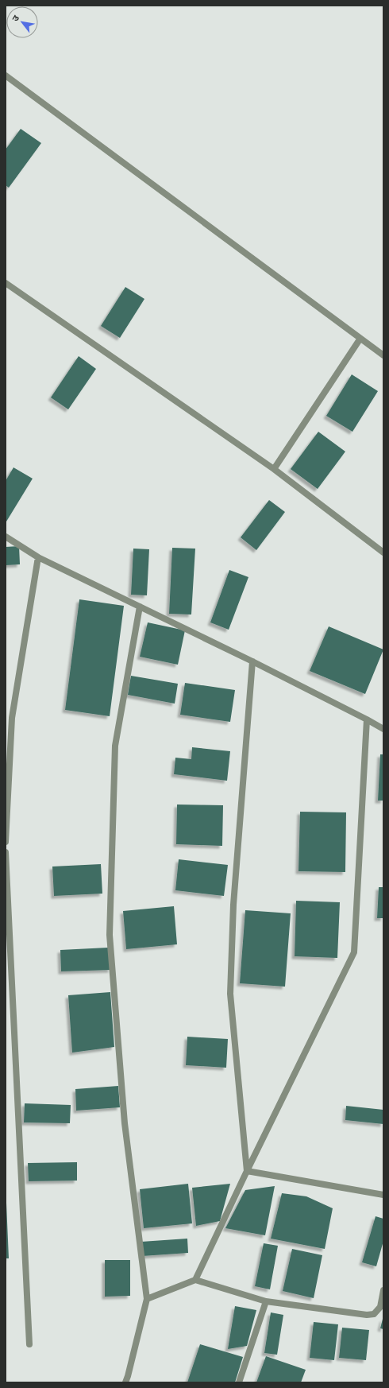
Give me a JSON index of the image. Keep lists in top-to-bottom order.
{
  "north": "top left"
}
